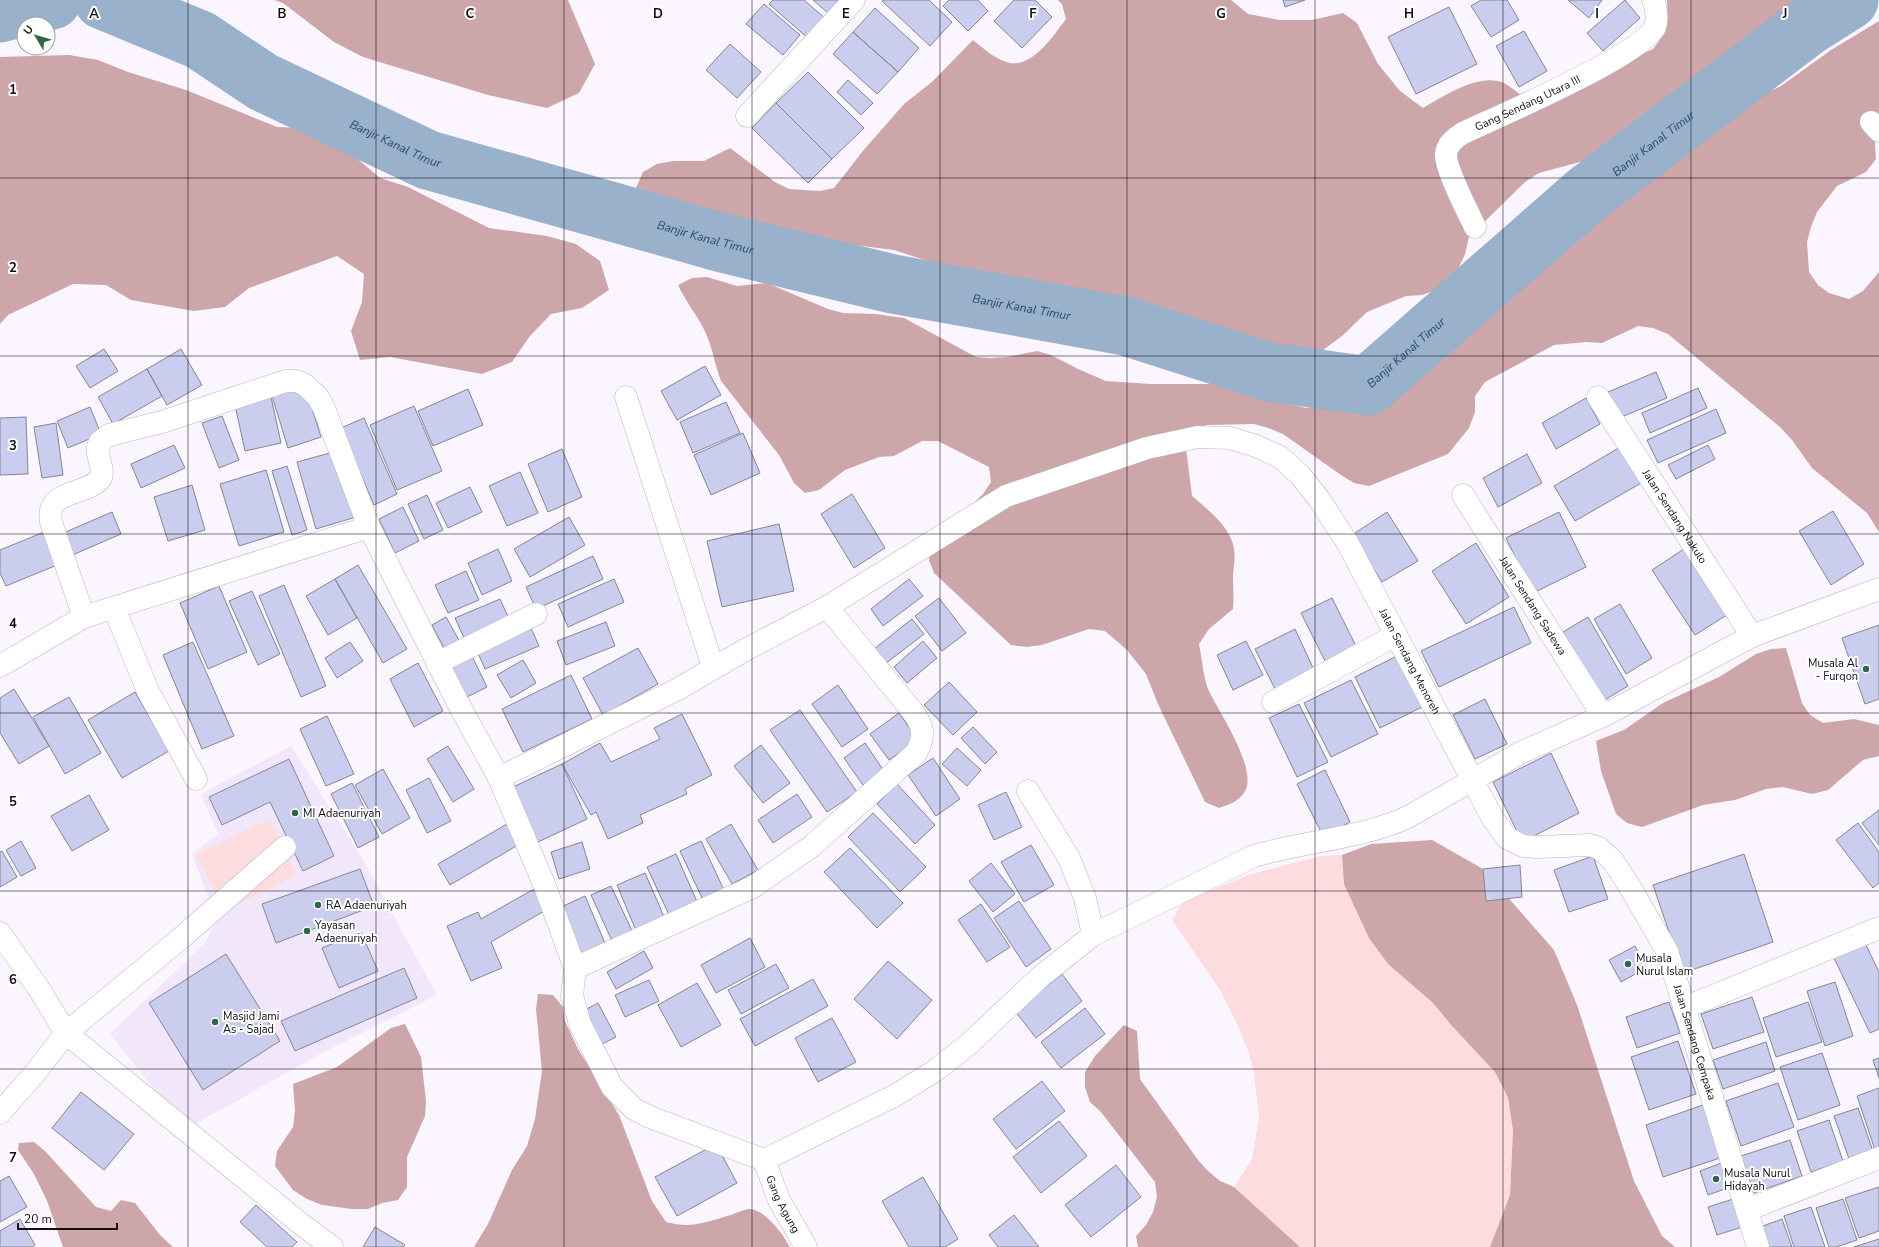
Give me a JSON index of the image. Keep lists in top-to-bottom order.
{
  "streets": {
    "street": [
      "Gang Sendang Utara III",
      "Jalan Sendang Nakulo",
      "Jalan Sendang Sadewa",
      "Jalan Sendang Menoreh",
      "Jalan Sendang Cempaka",
      "Gang Agung"
    ]
  },
  "crossings": [
    ["Jalan Sendang Menoreh", "Jalan Sendang Cempaka"]
  ],
  "water": ["Banjir Kanal Timur"],
  "places": [
    "Musala Al - Furqon",
    "MI Adaenuriyah",
    "RA Adaenuriyah",
    "Yayasan Adaenuriyah",
    "Musala Nurul Islam",
    "Masjid Jami As - Sajad",
    "Musala Nurul Hidayah"
  ],
  "scale_bar": "20 m",
  "north": "top left",
  "grid": {
    "columns": [
      "A",
      "B",
      "C",
      "D",
      "E",
      "F",
      "G",
      "H",
      "I",
      "J"
    ],
    "rows": [
      "1",
      "2",
      "3",
      "4",
      "5",
      "6",
      "7"
    ]
  }
}
